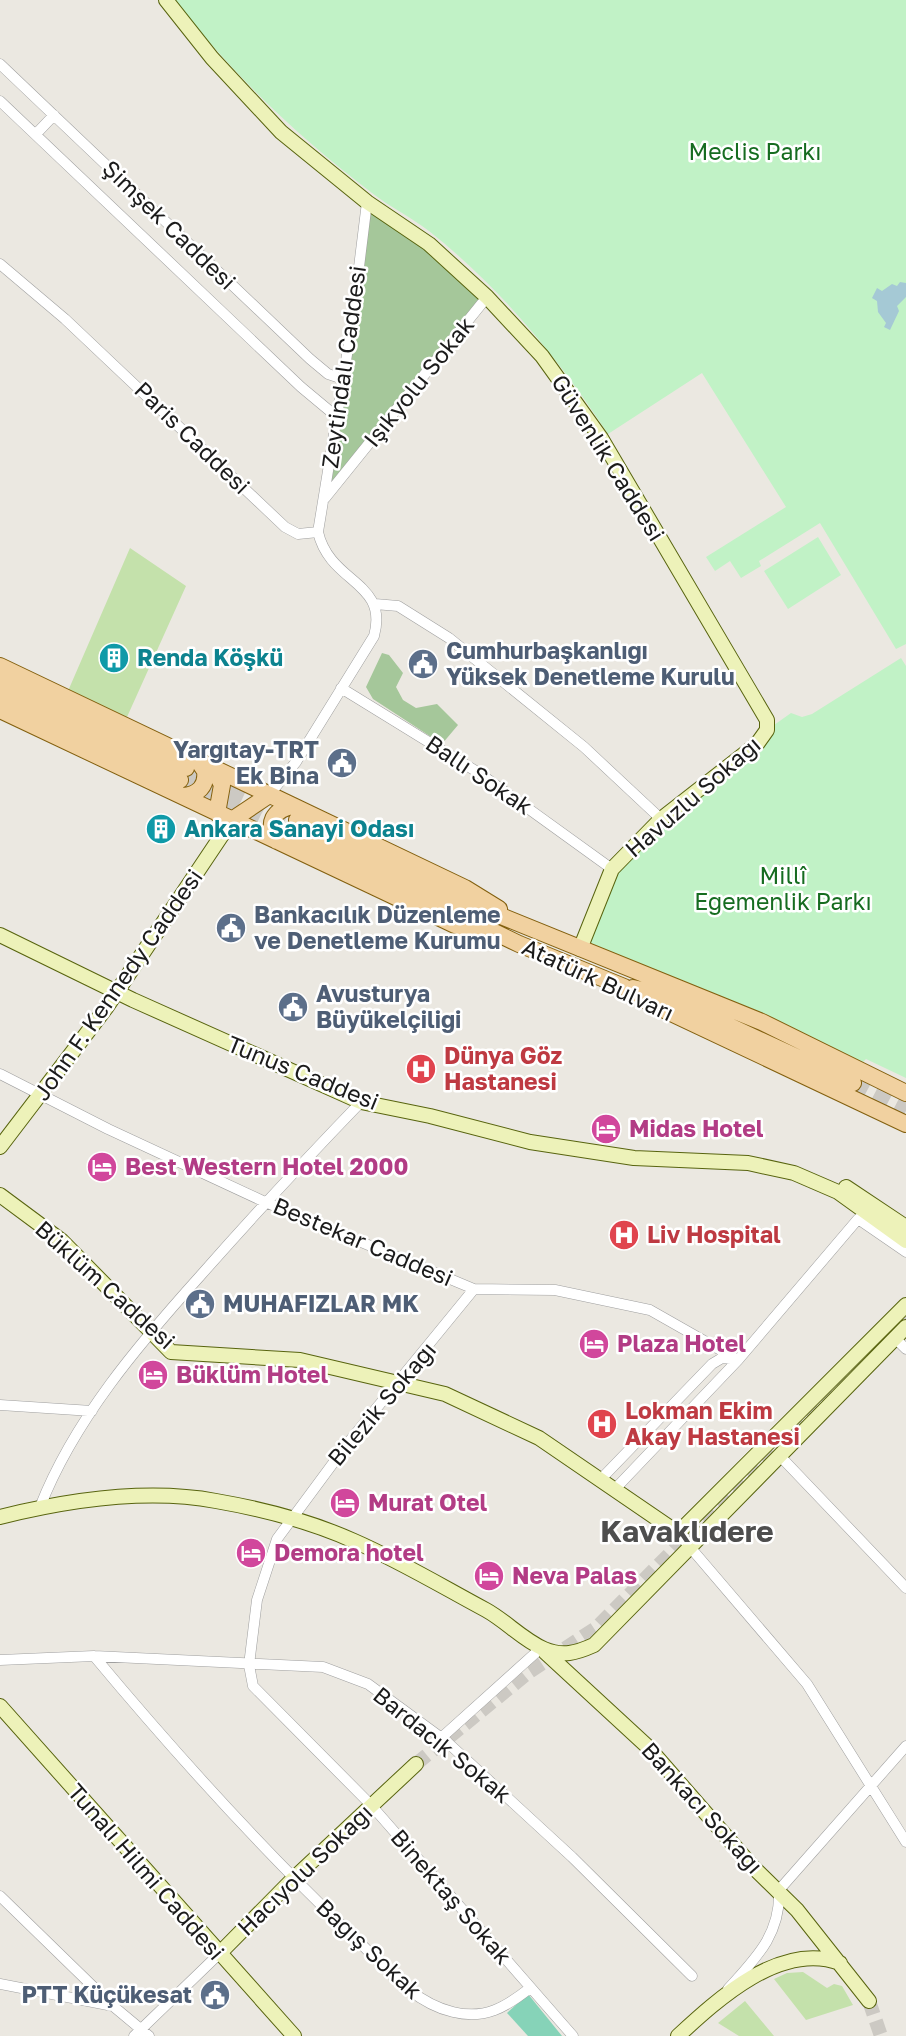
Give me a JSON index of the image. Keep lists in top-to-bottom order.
{
  "streets": {
    "main road": ["Atatürk Bulvarı"],
    "street": [
      "Şimşek Caddesi",
      "Zeytindalı Caddesi",
      "Işıkyolu Sokak",
      "Paris Caddesi",
      "Güvenlik Caddesi",
      "Ballı Sokak",
      "Havuzlu Sokağı",
      "John F. Kennedy Caddesi",
      "Tunus Caddesi",
      "Bestekar Caddesi",
      "Büklüm Caddesi",
      "Bilezik Sokağı",
      "Bardacık Sokak",
      "Bankacı Sokağı",
      "Hacıyolu Sokağı",
      "Tunalı Hilmi Caddesi",
      "Binektaş Sokak",
      "Bağış Sokak"
    ]
  },
  "crossings": [
    ["Şimşek Caddesi", "Zeytindalı Caddesi"],
    ["Zeytindalı Caddesi", "Işıkyolu Sokak"],
    ["Zeytindalı Caddesi", "Paris Caddesi"],
    ["Zeytindalı Caddesi", "Güvenlik Caddesi"],
    ["Işıkyolu Sokak", "Güvenlik Caddesi"],
    ["Güvenlik Caddesi", "Havuzlu Sokağı"],
    ["Ballı Sokak", "Havuzlu Sokağı"],
    ["Havuzlu Sokağı", "Atatürk Bulvarı"],
    ["John F. Kennedy Caddesi", "Tunus Caddesi"],
    ["John F. Kennedy Caddesi", "Bestekar Caddesi"],
    ["Bestekar Caddesi", "Bilezik Sokağı"],
    ["Büklüm Caddesi", "Bilezik Sokağı"],
    ["Bilezik Sokağı", "Bardacık Sokak"],
    ["Bilezik Sokağı", "Bankacı Sokağı"],
    ["Bilezik Sokağı", "Binektaş Sokak"],
    ["Bardacık Sokak", "Binektaş Sokak"],
    ["Bardacık Sokak", "Bağış Sokak"],
    ["Hacıyolu Sokağı", "Tunalı Hilmi Caddesi"],
    ["Hacıyolu Sokağı", "Binektaş Sokak"],
    ["Hacıyolu Sokağı", "Bağış Sokak"],
    ["Binektaş Sokak", "Bağış Sokak"]
  ],
  "districts": ["Kavaklıdere"],
  "parks": ["Meclis Parkı", "Millî Egemenlik Parkı"],
  "places": {
    "building": ["Renda Köşkü", "Ankara Sanayi Odası"],
    "public building": [
      "Cumhurbaşkanlığı Yüksek Denetleme Kurulu",
      "Yargıtay-TRT Ek Bina",
      "Bankacılık Düzenleme ve Denetleme Kurumu",
      "Avusturya Büyükelçiliği",
      "MUHAFIZLAR MK",
      "PTT Küçükesat"
    ],
    "hospital": ["Dünya Göz Hastanesi", "Liv Hospital", "Lokman Ekim Akay Hastanesi"],
    "hotel": [
      "Midas Hotel",
      "Best Western Hotel 2000",
      "Plaza Hotel",
      "Büklüm Hotel",
      "Murat Otel",
      "Demora hotel",
      "Neva Palas"
    ]
  }
}
